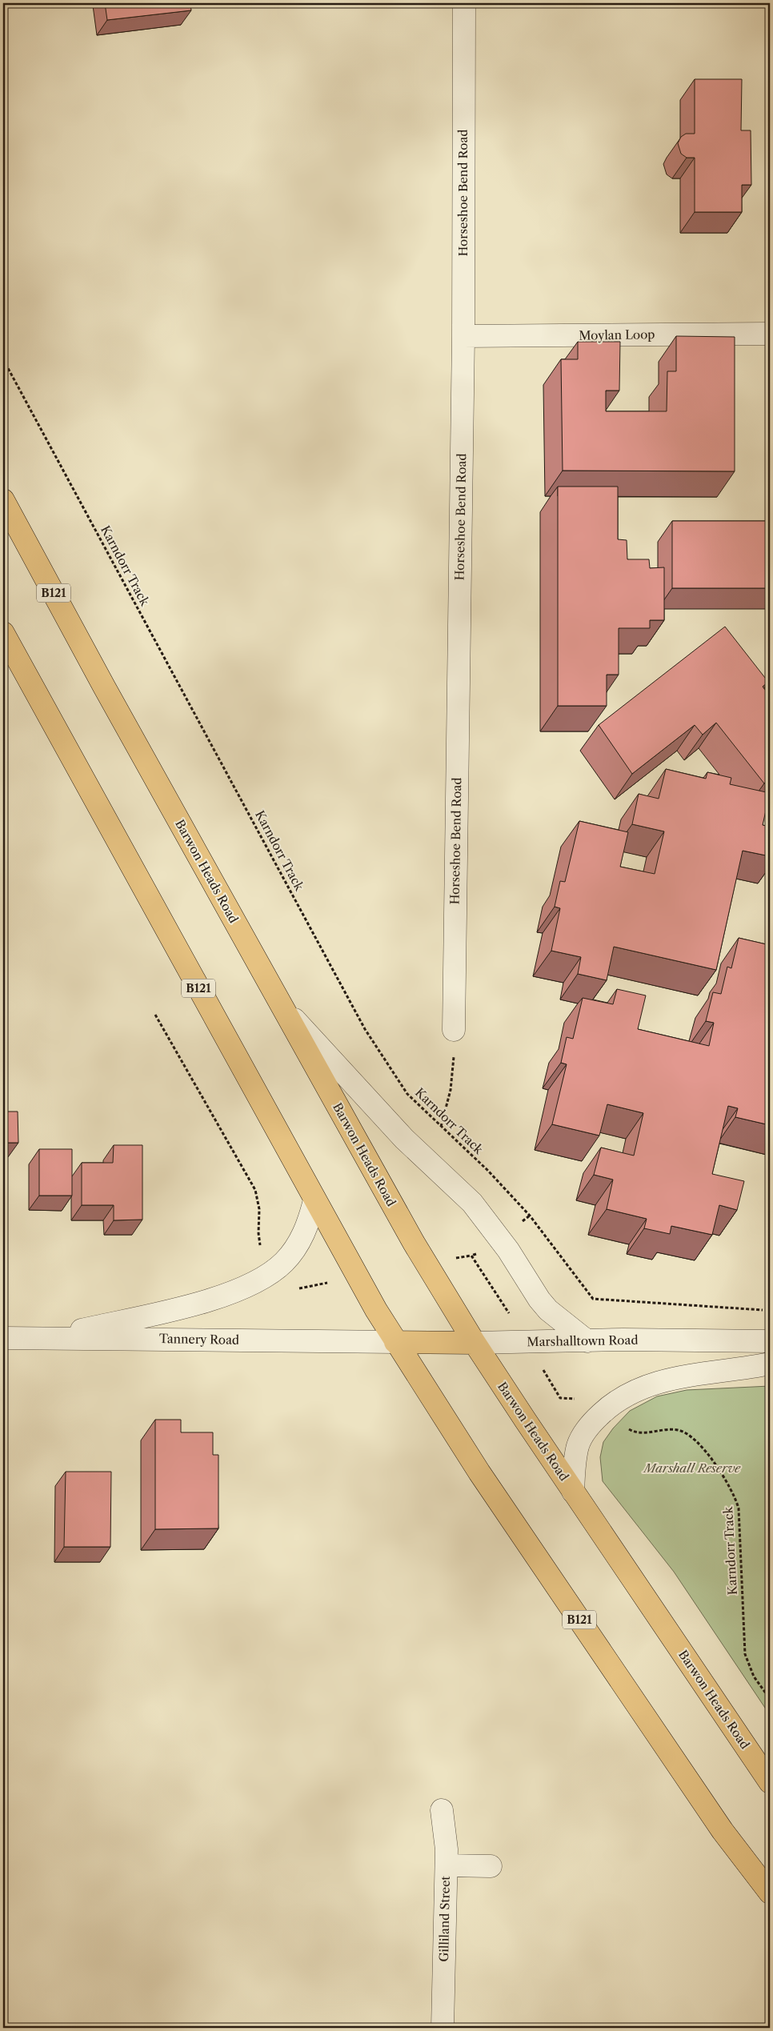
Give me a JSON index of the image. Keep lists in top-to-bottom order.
{
  "streets": {
    "main road": ["B121", "Barwon Heads Road", "Marshalltown Road"],
    "street": [
      "Horseshoe Bend Road",
      "Moylan Loop",
      "Tannery Road",
      "Gilliland Street"
    ],
    "path": ["Karndorr Track"]
  },
  "crossings": [
    ["Horseshoe Bend Road", "Moylan Loop"],
    ["Karndorr Track", "Marshalltown Road"],
    ["B121", "Tannery Road"],
    ["B121", "Marshalltown Road"],
    ["Barwon Heads Road", "Marshalltown Road"],
    ["Tannery Road", "Marshalltown Road"]
  ],
  "parks": ["Marshall Reserve"]
}
